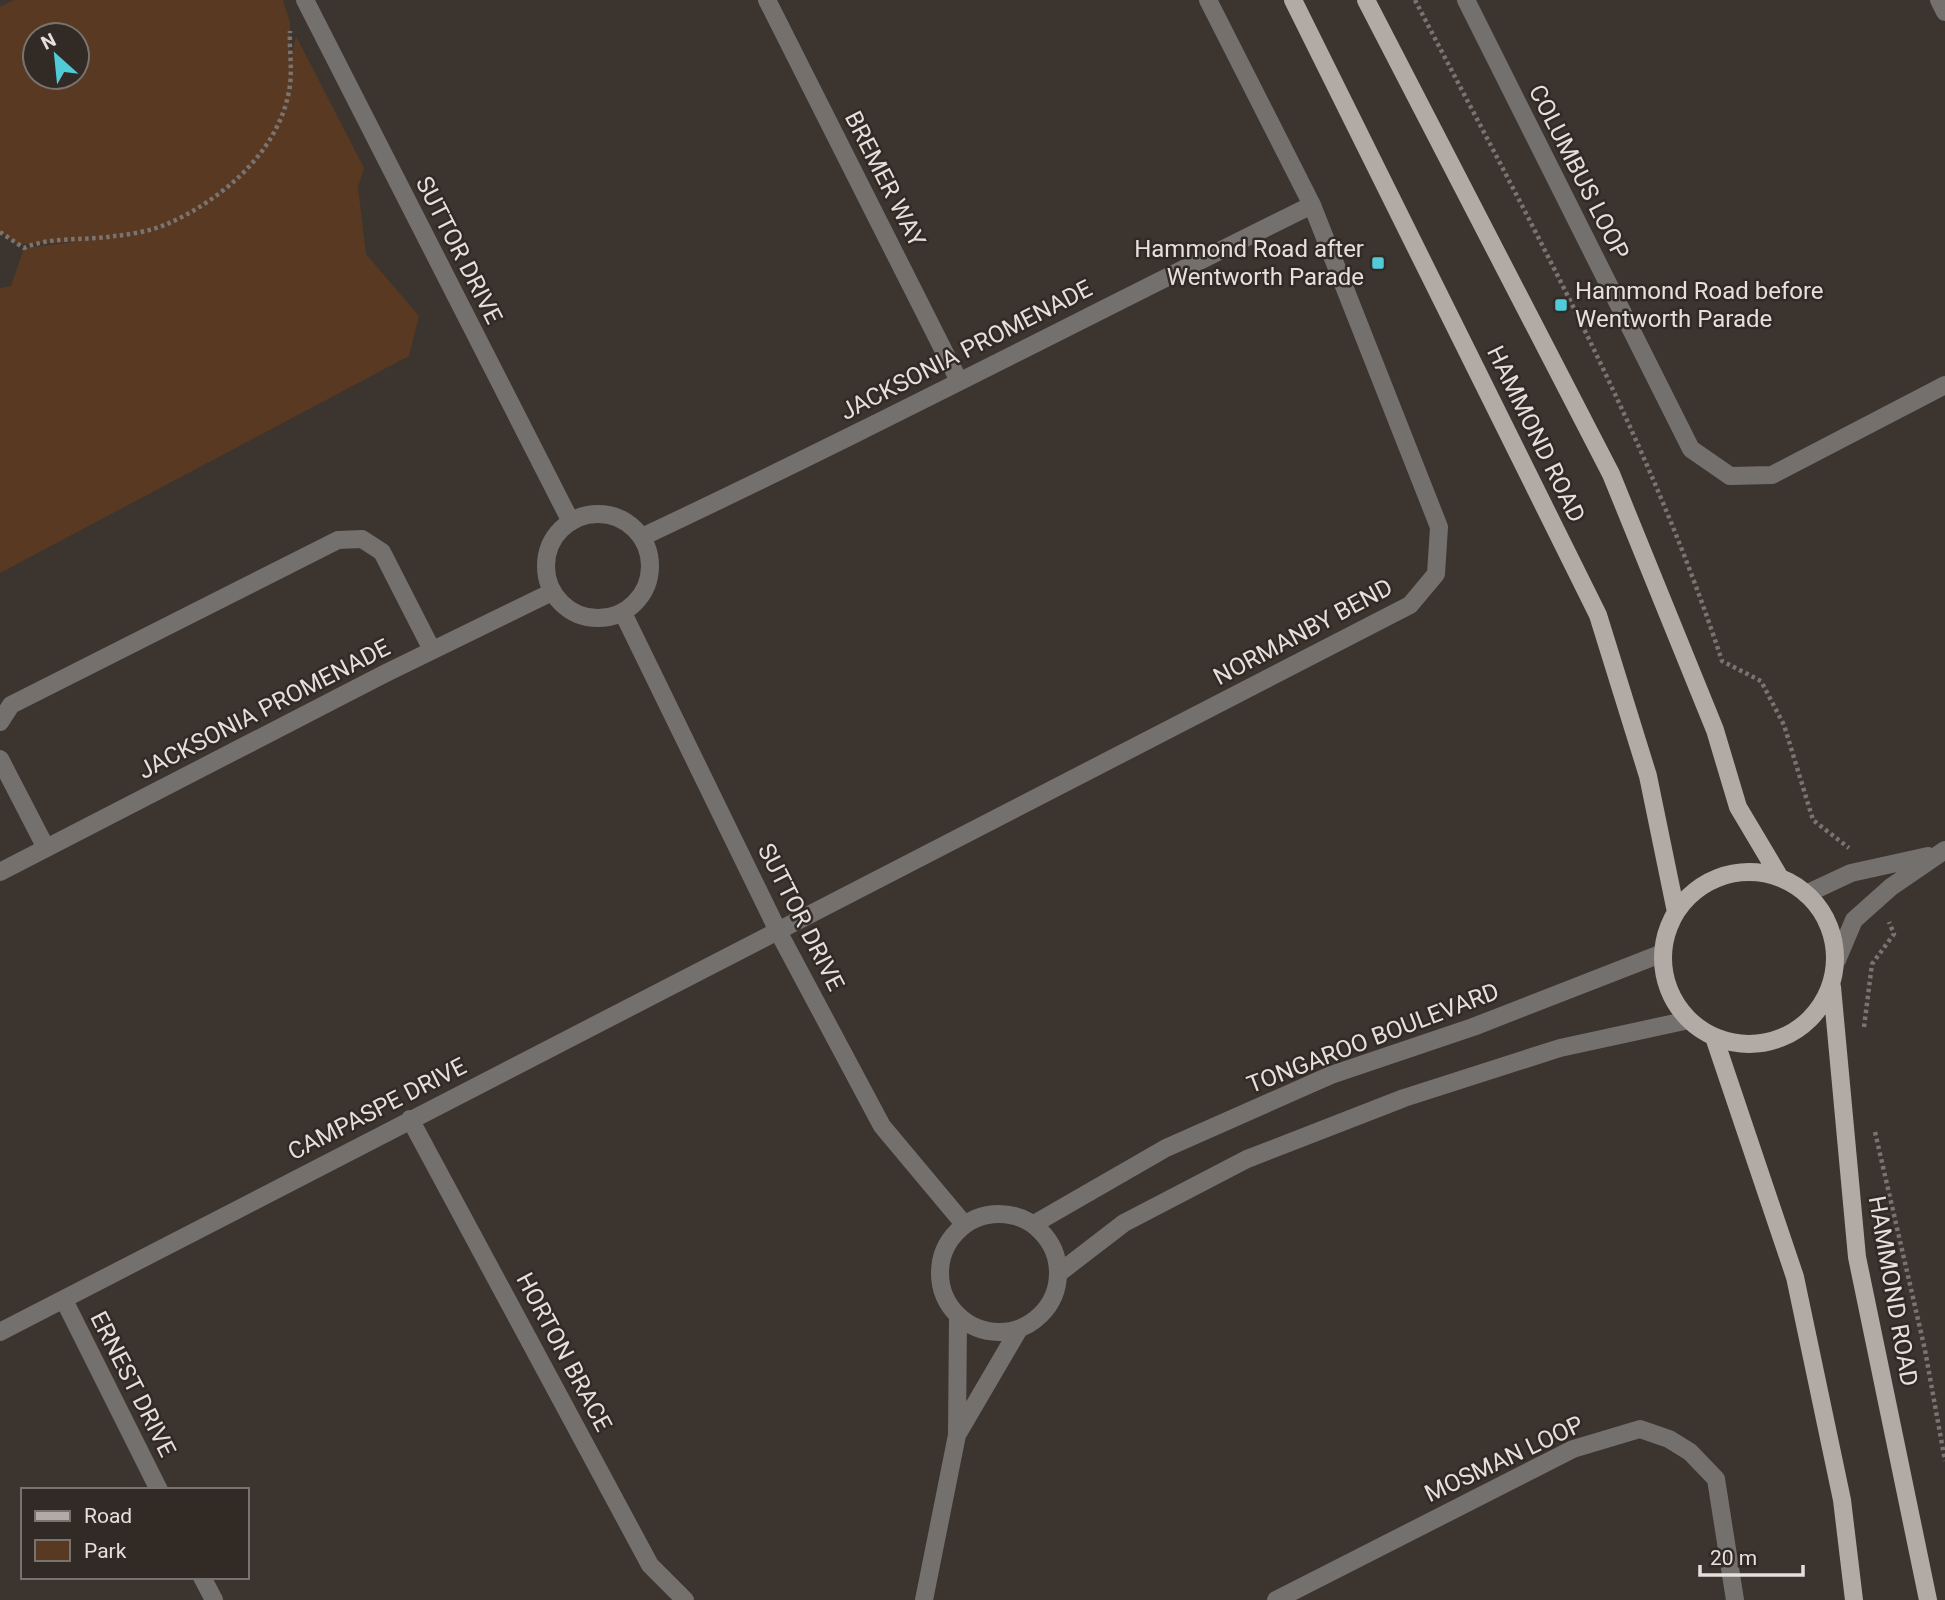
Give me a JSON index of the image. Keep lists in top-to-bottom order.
{
  "streets": {
    "main road": ["HAMMOND ROAD"],
    "street": [
      "COLUMBUS LOOP",
      "BREMER WAY",
      "SUTTOR DRIVE",
      "JACKSONIA PROMENADE",
      "NORMANBY BEND",
      "TONGAROO BOULEVARD",
      "CAMPASPE DRIVE",
      "HORTON BRACE",
      "ERNEST DRIVE",
      "MOSMAN LOOP"
    ]
  },
  "crossings": [
    ["BREMER WAY", "JACKSONIA PROMENADE"],
    ["SUTTOR DRIVE", "JACKSONIA PROMENADE"],
    ["SUTTOR DRIVE", "NORMANBY BEND"],
    ["SUTTOR DRIVE", "TONGAROO BOULEVARD"],
    ["SUTTOR DRIVE", "CAMPASPE DRIVE"],
    ["JACKSONIA PROMENADE", "NORMANBY BEND"],
    ["HAMMOND ROAD", "TONGAROO BOULEVARD"],
    ["NORMANBY BEND", "CAMPASPE DRIVE"],
    ["CAMPASPE DRIVE", "HORTON BRACE"],
    ["CAMPASPE DRIVE", "ERNEST DRIVE"]
  ],
  "places": {
    "transit": ["Hammond Road after Wentworth Parade", "Hammond Road before Wentworth Parade"]
  },
  "legend": ["Road", "Park"],
  "scale_bar": "20 m",
  "north": "top left"
}
